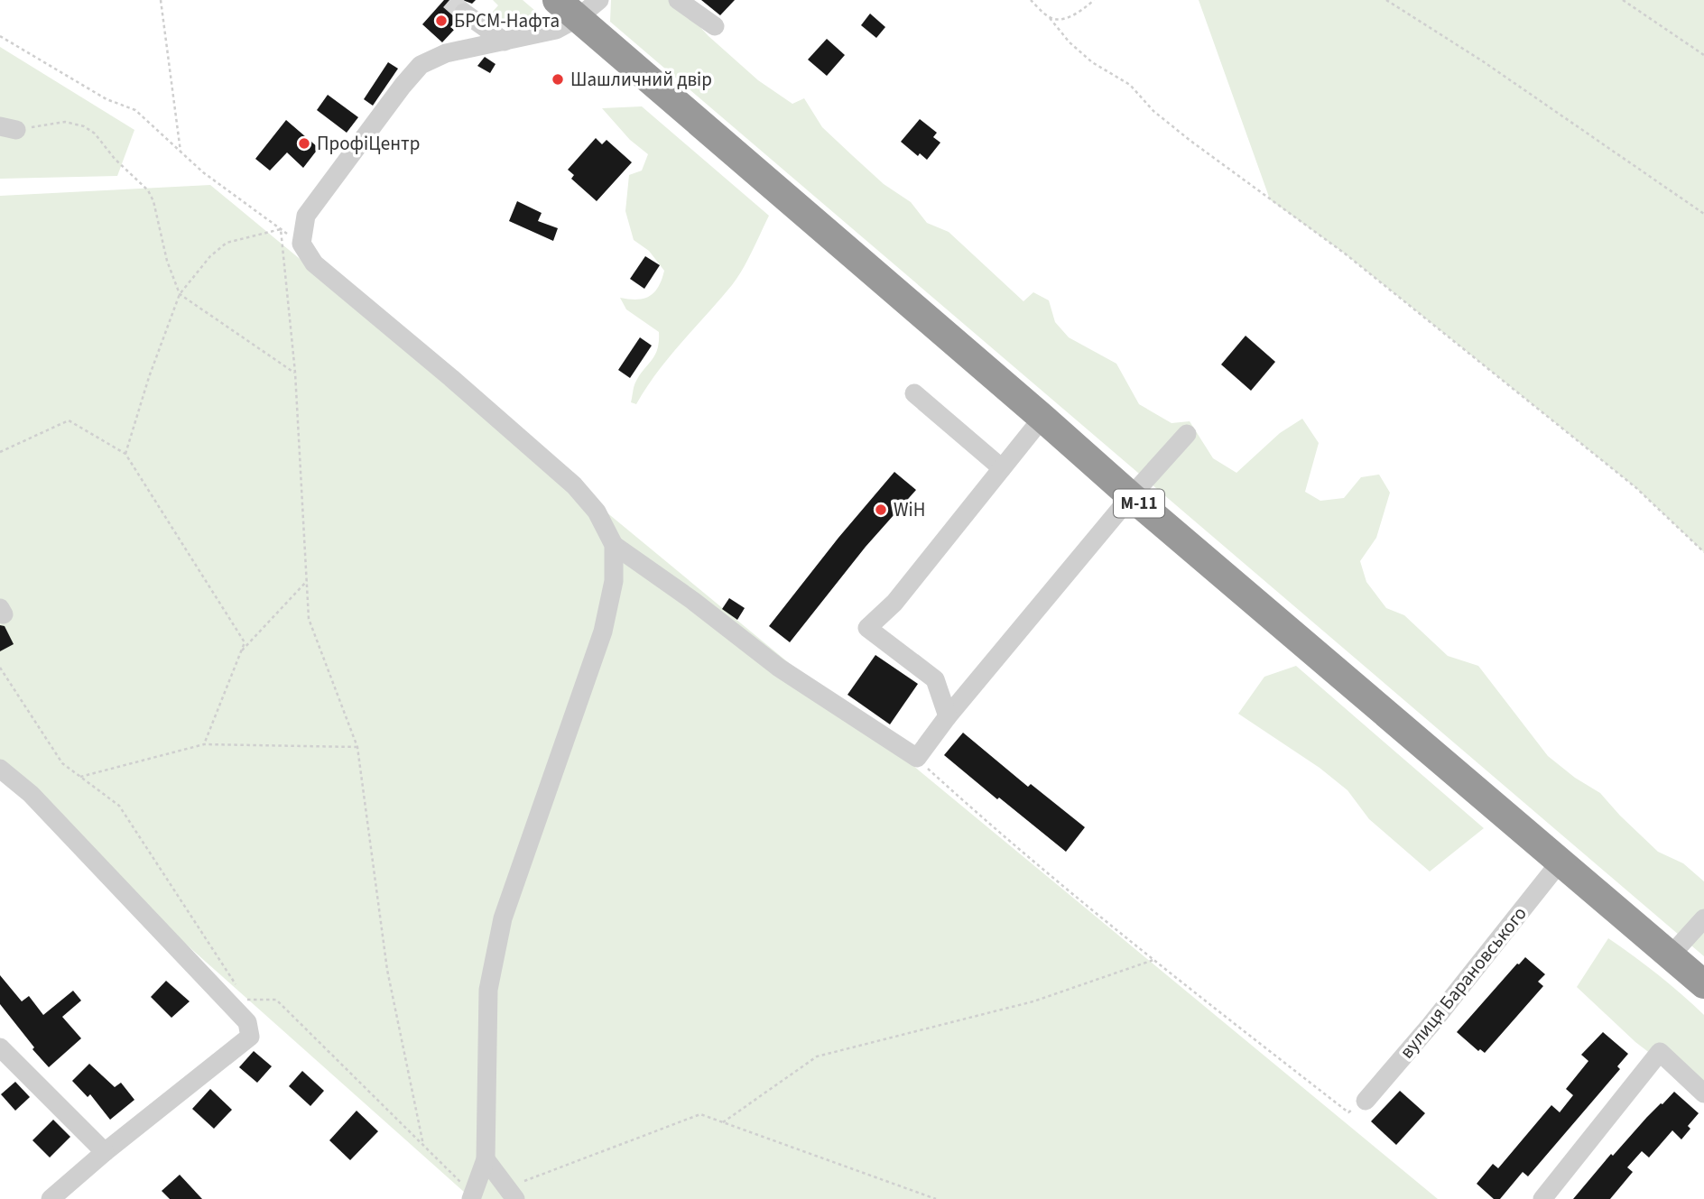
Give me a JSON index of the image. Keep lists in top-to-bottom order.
{
  "streets": {
    "highway": ["М-11"],
    "street": ["вулиця Барановського"]
  },
  "crossings": [
    ["М-11", "вулиця Барановського"]
  ],
  "places": [
    "БРСМ-Нафта",
    "Шашличний двір",
    "ПрофіЦентр",
    "WiH"
  ]
}
